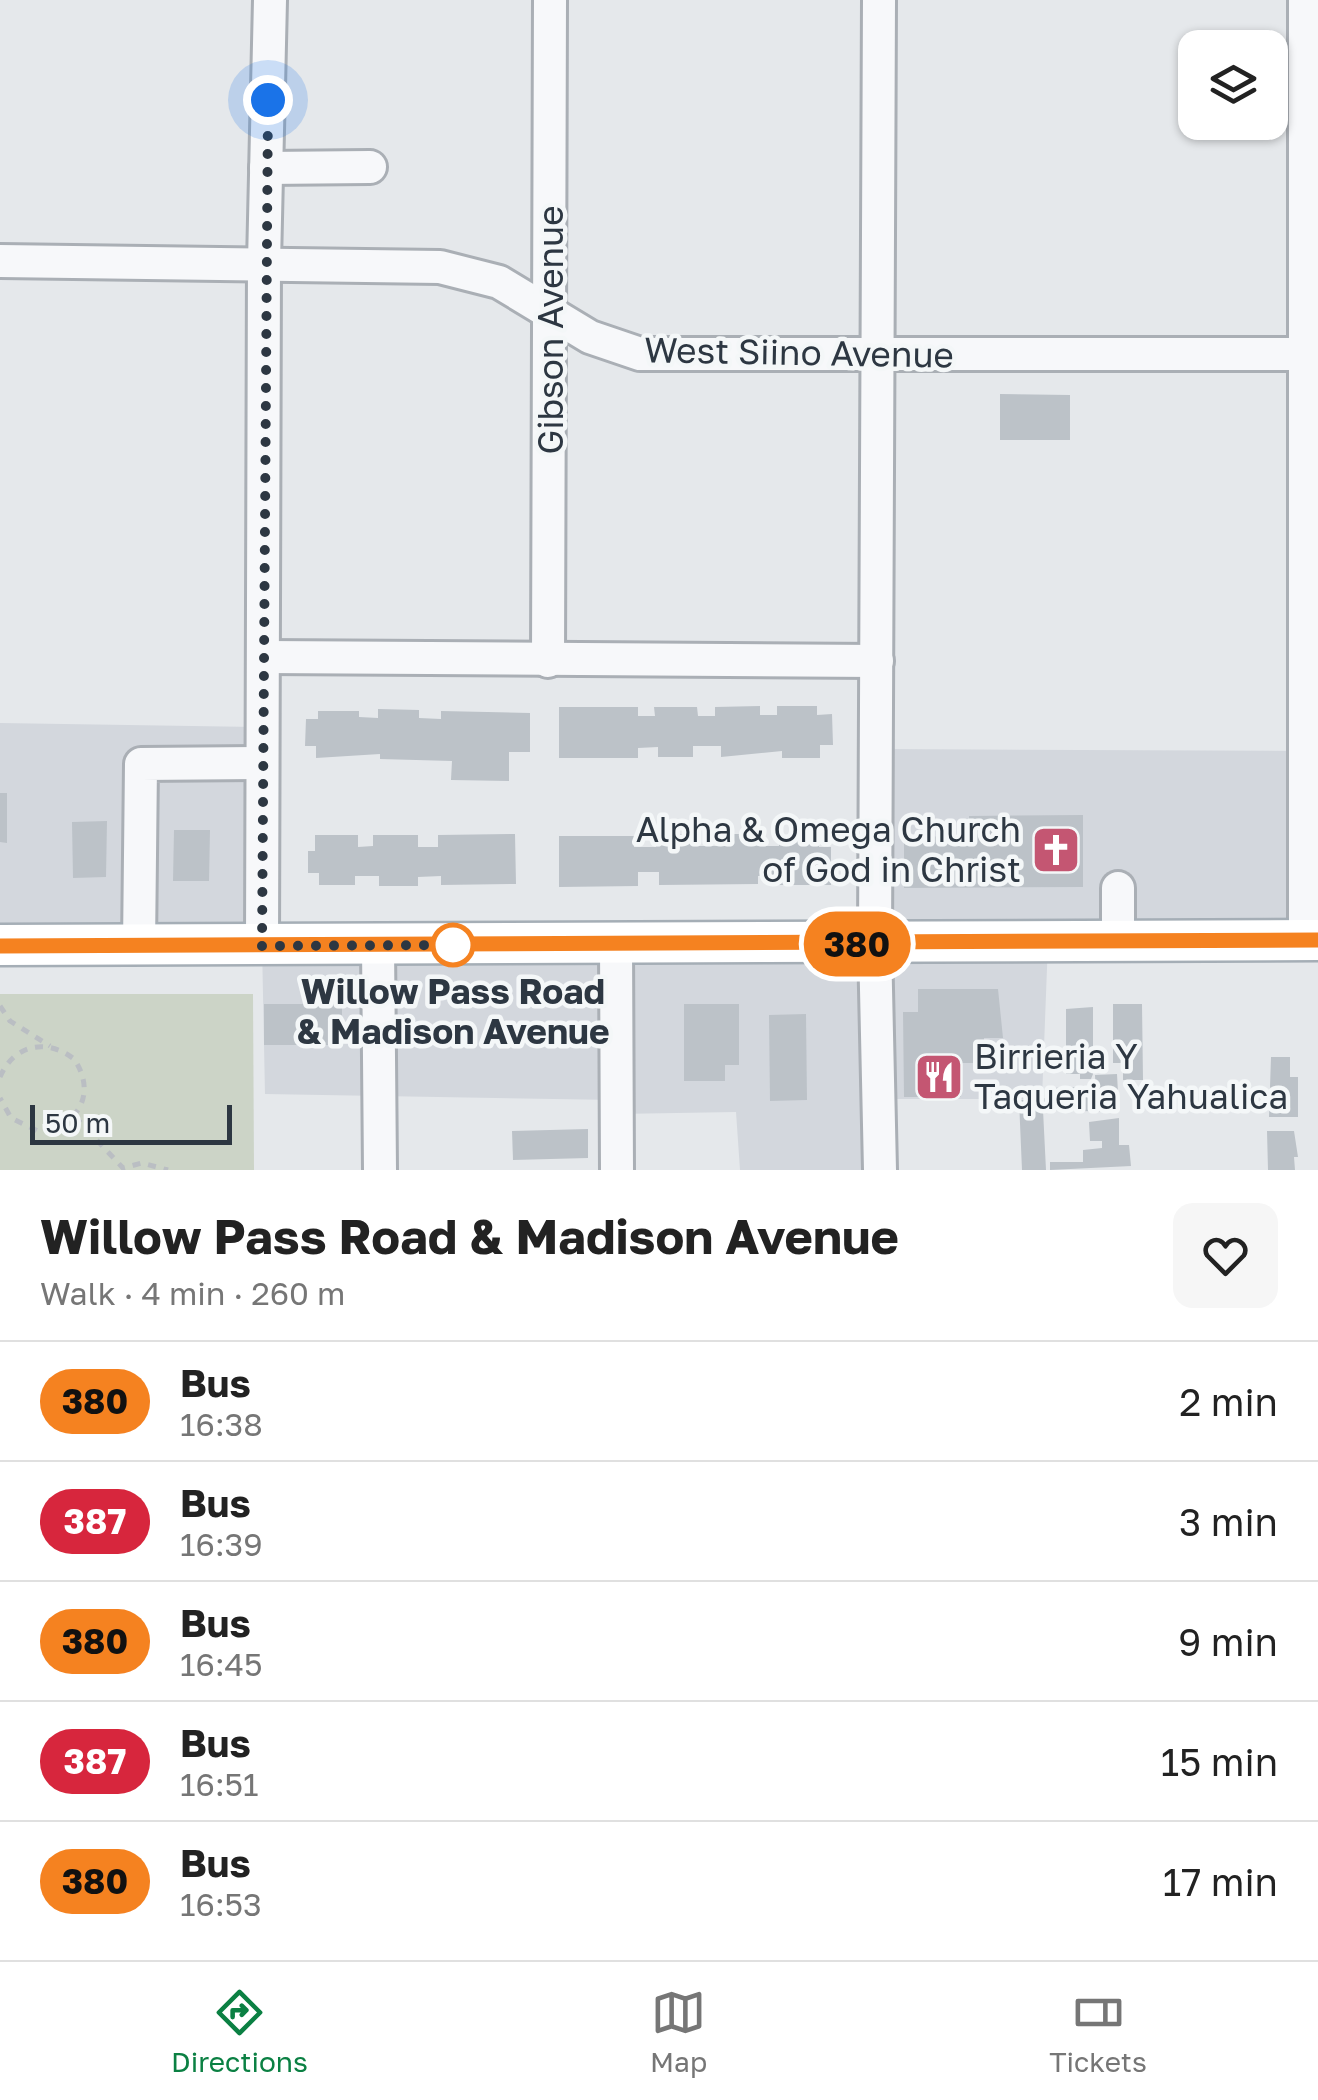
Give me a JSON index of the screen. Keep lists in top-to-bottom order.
{
  "streets": {
    "street": ["Gibson Avenue", "West Siino Avenue"]
  },
  "crossings": [
    ["Gibson Avenue", "West Siino Avenue"]
  ],
  "places": {
    "church": ["Alpha & Omega Church of God in Christ"],
    "other": ["Willow Pass Road & Madison Avenue"],
    "restaurant": ["Birrieria Y Taqueria Yahualica"]
  },
  "lines": ["bus line 380"],
  "scale_bar": "50 m",
  "page": {
    "on_map": "380",
    "scale": "50 m",
    "heading": ["Willow Pass Road & Madison Avenue", "Walk · 4 min · 260 m"],
    "list": [
      {
        "mark": "380",
        "name": "Bus",
        "note": "16:38",
        "value": "2 min"
      },
      {
        "mark": "387",
        "name": "Bus",
        "note": "16:39",
        "value": "3 min"
      },
      {
        "mark": "380",
        "name": "Bus",
        "note": "16:45",
        "value": "9 min"
      },
      {
        "mark": "387",
        "name": "Bus",
        "note": "16:51",
        "value": "15 min"
      },
      {
        "mark": "380",
        "name": "Bus",
        "note": "16:53",
        "value": "17 min"
      }
    ],
    "tabs": ["Directions", "Map", "Tickets"]
  }
}
